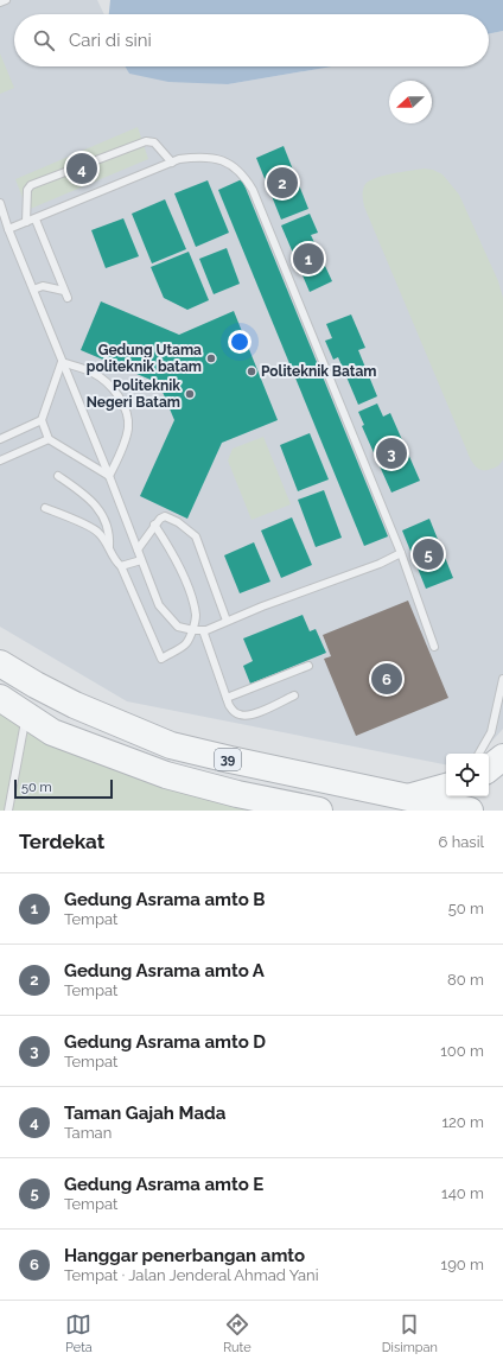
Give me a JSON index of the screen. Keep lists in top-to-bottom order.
{
  "streets": {
    "highway": ["39"]
  },
  "places": ["Gedung Utama politeknik batam", "Politeknik Batam", "Politeknik Negeri Batam"],
  "scale_bar": "50 m",
  "north": "left",
  "page": {
    "search": "Cari di sini",
    "pins": [
      "4",
      "2",
      "1",
      "3",
      "5",
      "6"
    ],
    "scale": "50 m",
    "heading": ["Terdekat", "6 hasil"],
    "list": [
      {
        "mark": "1",
        "name": "Gedung Asrama amto B",
        "note": "Tempat",
        "value": "50 m"
      },
      {
        "mark": "2",
        "name": "Gedung Asrama amto A",
        "note": "Tempat",
        "value": "80 m"
      },
      {
        "mark": "3",
        "name": "Gedung Asrama amto D",
        "note": "Tempat",
        "value": "100 m"
      },
      {
        "mark": "4",
        "name": "Taman Gajah Mada",
        "note": "Taman",
        "value": "120 m"
      },
      {
        "mark": "5",
        "name": "Gedung Asrama amto E",
        "note": "Tempat",
        "value": "140 m"
      },
      {
        "mark": "6",
        "name": "Hanggar penerbangan amto",
        "note": "Tempat · Jalan Jenderal Ahmad Yani",
        "value": "190 m"
      }
    ],
    "nav": ["Peta", "Rute", "Disimpan"]
  }
}
